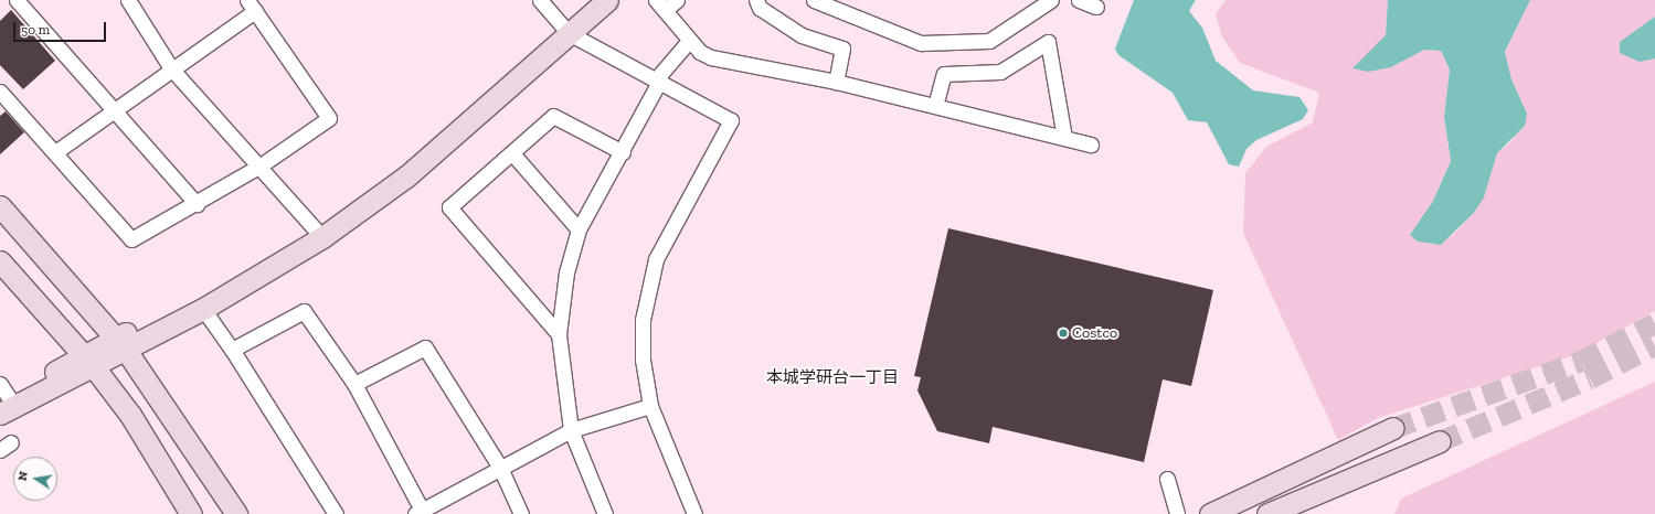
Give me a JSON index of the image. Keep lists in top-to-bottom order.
{
  "districts": ["本城学研台一丁目"],
  "places": ["Costco"],
  "scale_bar": "50 m",
  "north": "left"
}
